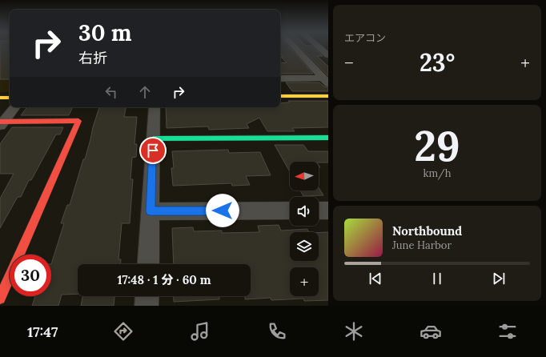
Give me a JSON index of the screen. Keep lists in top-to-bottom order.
{
  "north": "left",
  "page": {
    "tile": [
      "エアコン",
      ["29", "km/h"]
    ],
    "turn": ["30 m", "右折"],
    "heat": ["−", "23°", "+"],
    "map_buttons": "+",
    "song": ["Northbound", "June Harbor"],
    "limit": "30",
    "trip": "17:48 · 1 分 · 60 m",
    "tabs": "17:47"
  }
}
